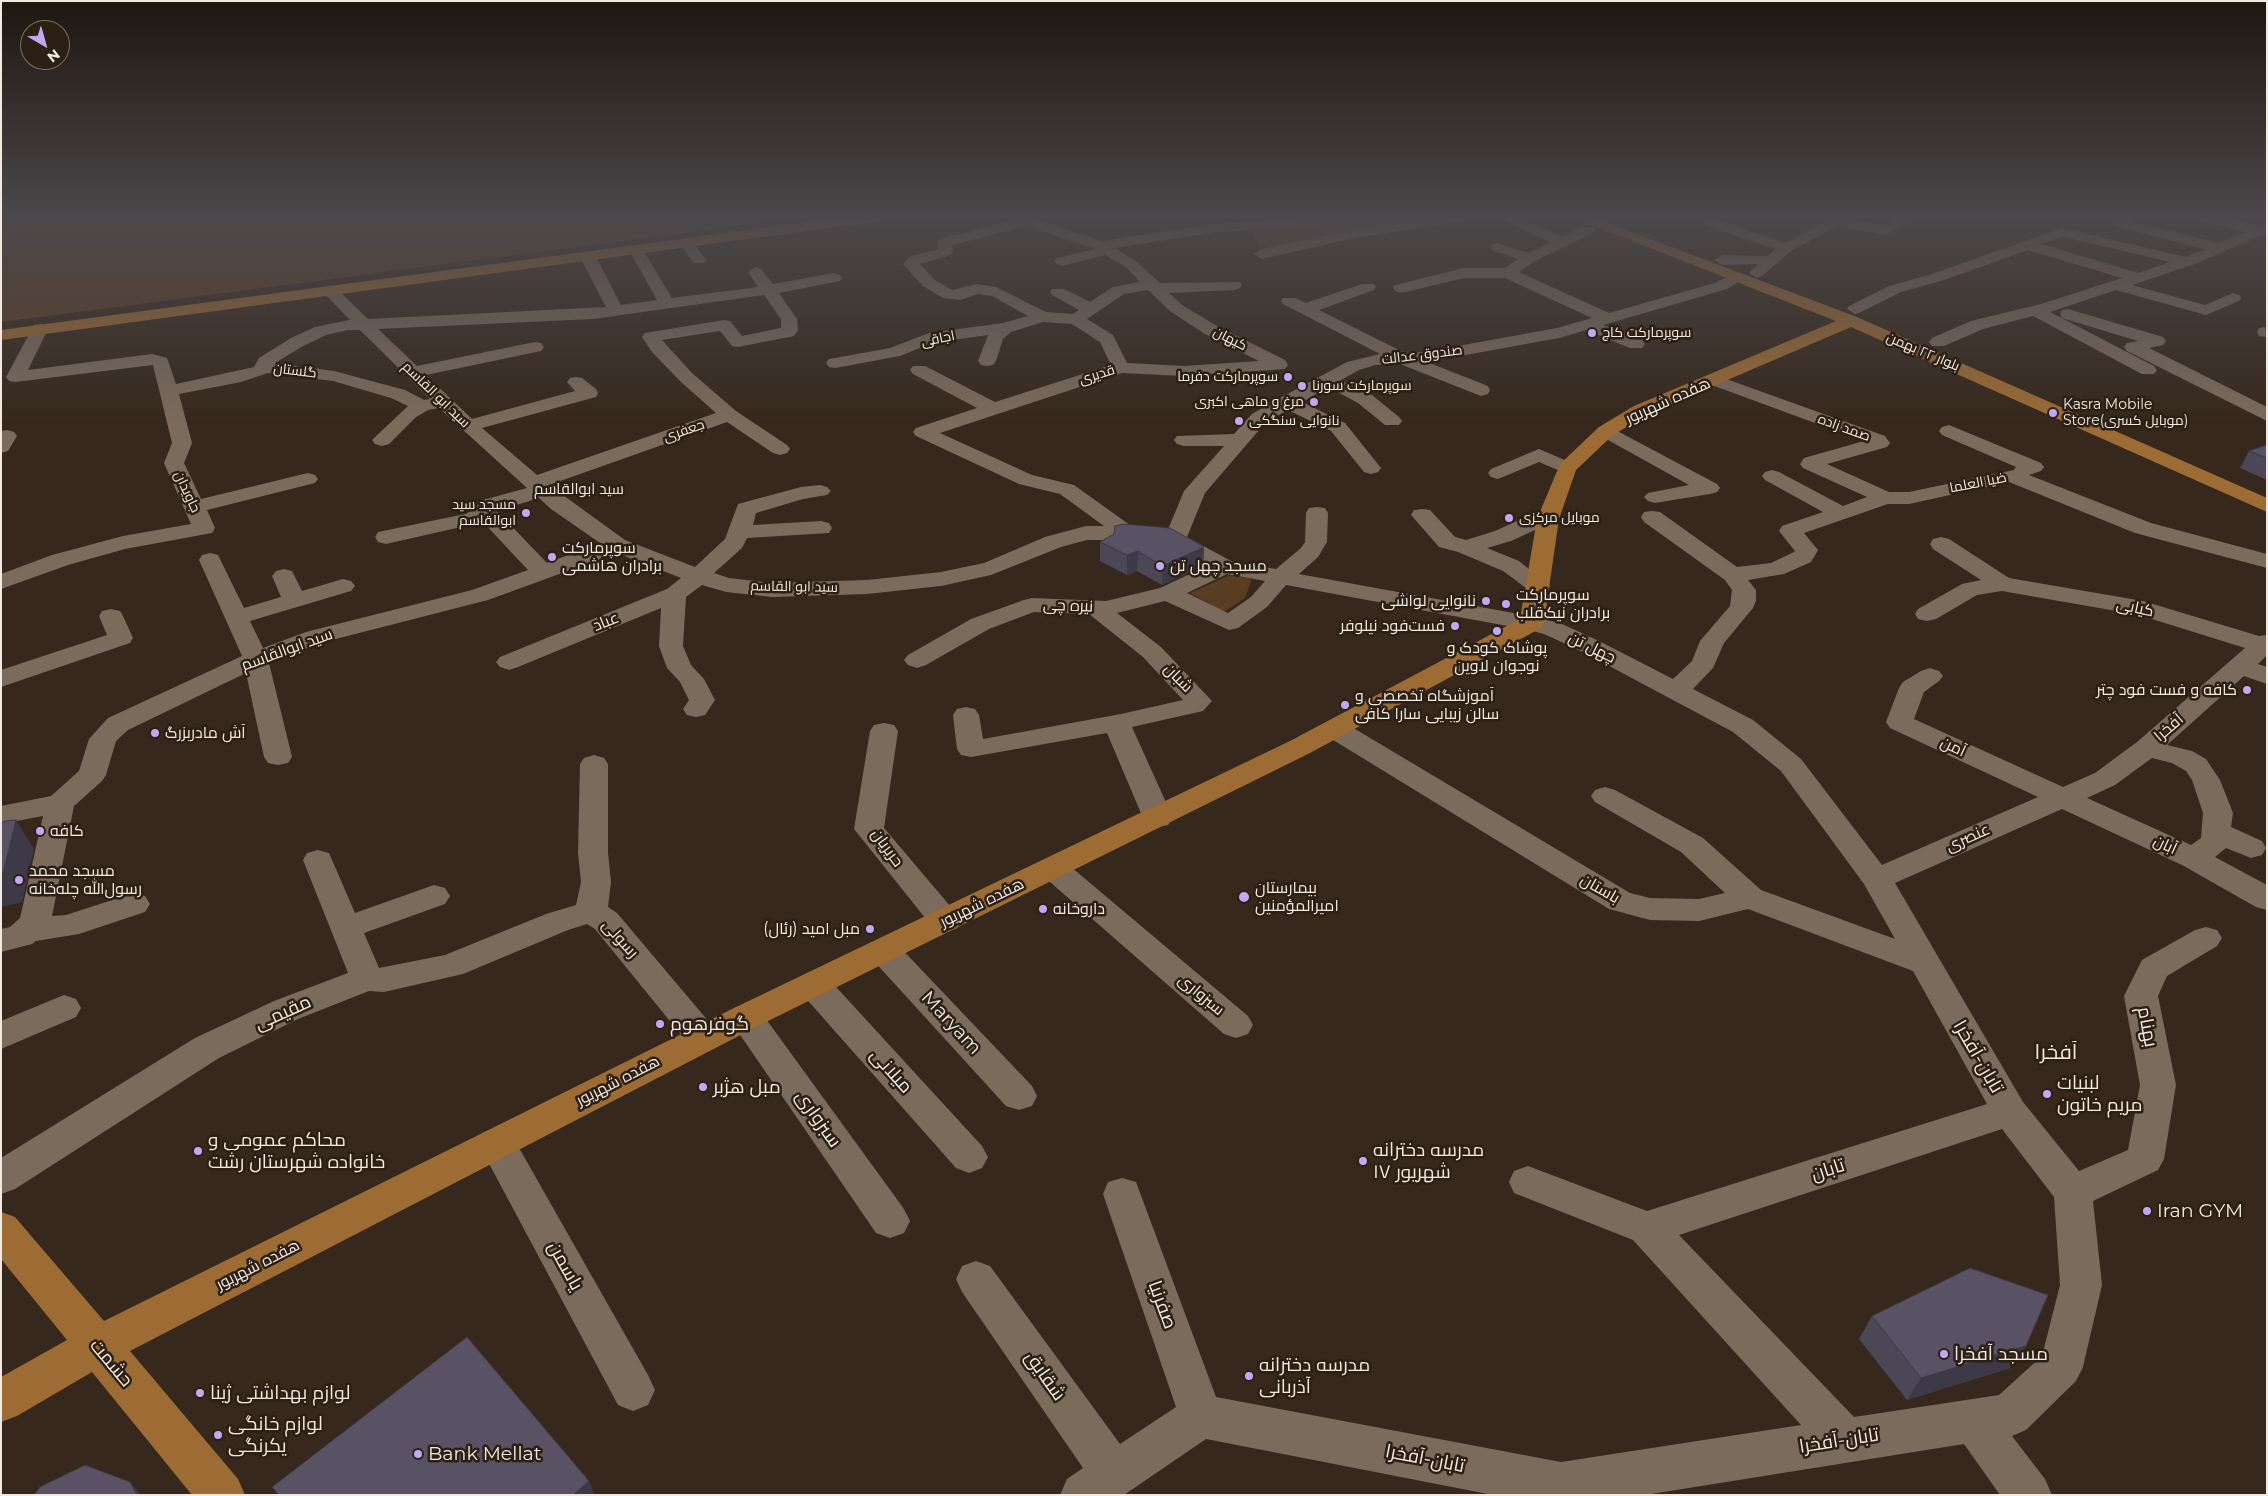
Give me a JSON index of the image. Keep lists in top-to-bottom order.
{
  "streets": {
    "main road": ["بلوار ۲۲ بهمن", "هفده شهریور", "حشمت"],
    "street": [
      "اجاقی",
      "کیهان",
      "صندوق عدالت",
      "گلستان",
      "قدیری",
      "سید ابو القاسم",
      "صمد زاده",
      "جعفری",
      "ضیا العلما",
      "جاویدان",
      "نیره چی",
      "کیابی",
      "عباد",
      "چهل تن",
      "سید ابوالقاسم",
      "شبان",
      "آفخرا",
      "آمن",
      "عنصری",
      "آبان",
      "حریریان",
      "باستان",
      "رسولی",
      "سبزواری",
      "مقیمی",
      "Maryam",
      "بهنام",
      "تابان-آفخرا",
      "میلانی",
      "تابان",
      "یاسمن",
      "صفرنیا",
      "شقایق"
    ]
  },
  "crossings": [
    ["کیهان", "صندوق عدالت"],
    ["کیهان", "قدیری"],
    ["بلوار ۲۲ بهمن", "هفده شهریور"],
    ["صندوق عدالت", "قدیری"],
    ["صندوق عدالت", "سید ابو القاسم"],
    ["صندوق عدالت", "چهل تن"],
    ["گلستان", "سید ابو القاسم"],
    ["گلستان", "جاویدان"],
    ["قدیری", "سید ابو القاسم"],
    ["سید ابو القاسم", "جعفری"],
    ["سید ابو القاسم", "عباد"],
    ["سید ابو القاسم", "چهل تن"],
    ["سید ابو القاسم", "سید ابوالقاسم"],
    ["هفده شهریور", "صمد زاده"],
    ["هفده شهریور", "چهل تن"],
    ["هفده شهریور", "حریریان"],
    ["هفده شهریور", "باستان"],
    ["هفده شهریور", "رسولی"],
    ["هفده شهریور", "سبزواری"],
    ["هفده شهریور", "Maryam"],
    ["هفده شهریور", "میلانی"],
    ["هفده شهریور", "یاسمن"],
    ["هفده شهریور", "حشمت"],
    ["صمد زاده", "ضیا العلما"],
    ["نیره چی", "چهل تن"],
    ["نیره چی", "شبان"],
    ["کیابی", "آفخرا"],
    ["چهل تن", "عنصری"],
    ["چهل تن", "تابان-آفخرا"],
    ["آفخرا", "آمن"],
    ["آفخرا", "عنصری"],
    ["آفخرا", "آبان"],
    ["آمن", "عنصری"],
    ["آمن", "آبان"],
    ["عنصری", "آبان"],
    ["عنصری", "تابان-آفخرا"],
    ["رسولی", "مقیمی"],
    ["بهنام", "تابان-آفخرا"],
    ["تابان-آفخرا", "تابان"],
    ["تابان-آفخرا", "صفرنیا"]
  ],
  "districts": ["سید ابوالقاسم", "آفخرا"],
  "places": [
    "سوپرمارکت کاج",
    "سوپرمارکت دفرما",
    "سوپرمارکت سورنا",
    "مرغ و ماهی اکبری",
    "Kasra Mobile Store(موبایل کسری)",
    "نانوایی سنگکی",
    "مسجد سید ابوالقاسم",
    "موبایل مرکزی",
    "سوپرمارکت برادران هاشمی",
    "مسجد چهل تن",
    "نانوایی لواشی",
    "سوپرمارکت برادران نیک‌قلب",
    "فست‌فود نیلوفر",
    "پوشاک کودک و نوجوان لاوین",
    "کافه و فست فود چتر",
    "آموزشگاه تخصصی و سالن زیبایی سارا کافی",
    "آش مادربزرگ",
    "کافه",
    "مسجد محمد رسول‌‌الله چله‌خانه",
    "بیمارستان امیرالمؤمنین",
    "داروخانه",
    "مبل امید (رئال)",
    "گوفرهوم",
    "مبل هژبر",
    "لبنیات مریم خاتون",
    "محاکم عمومی و خانواده شهرستان رشت",
    "مدرسه دخترانه ۱۷ شهریور",
    "Iran GYM",
    "مسجد آفخرا",
    "مدرسه دخترانه آذربانی",
    "لوازم بهداشتی ژینا",
    "لوازم خانگی یکرنگی",
    "Bank Mellat"
  ],
  "north": "bottom right"
}
